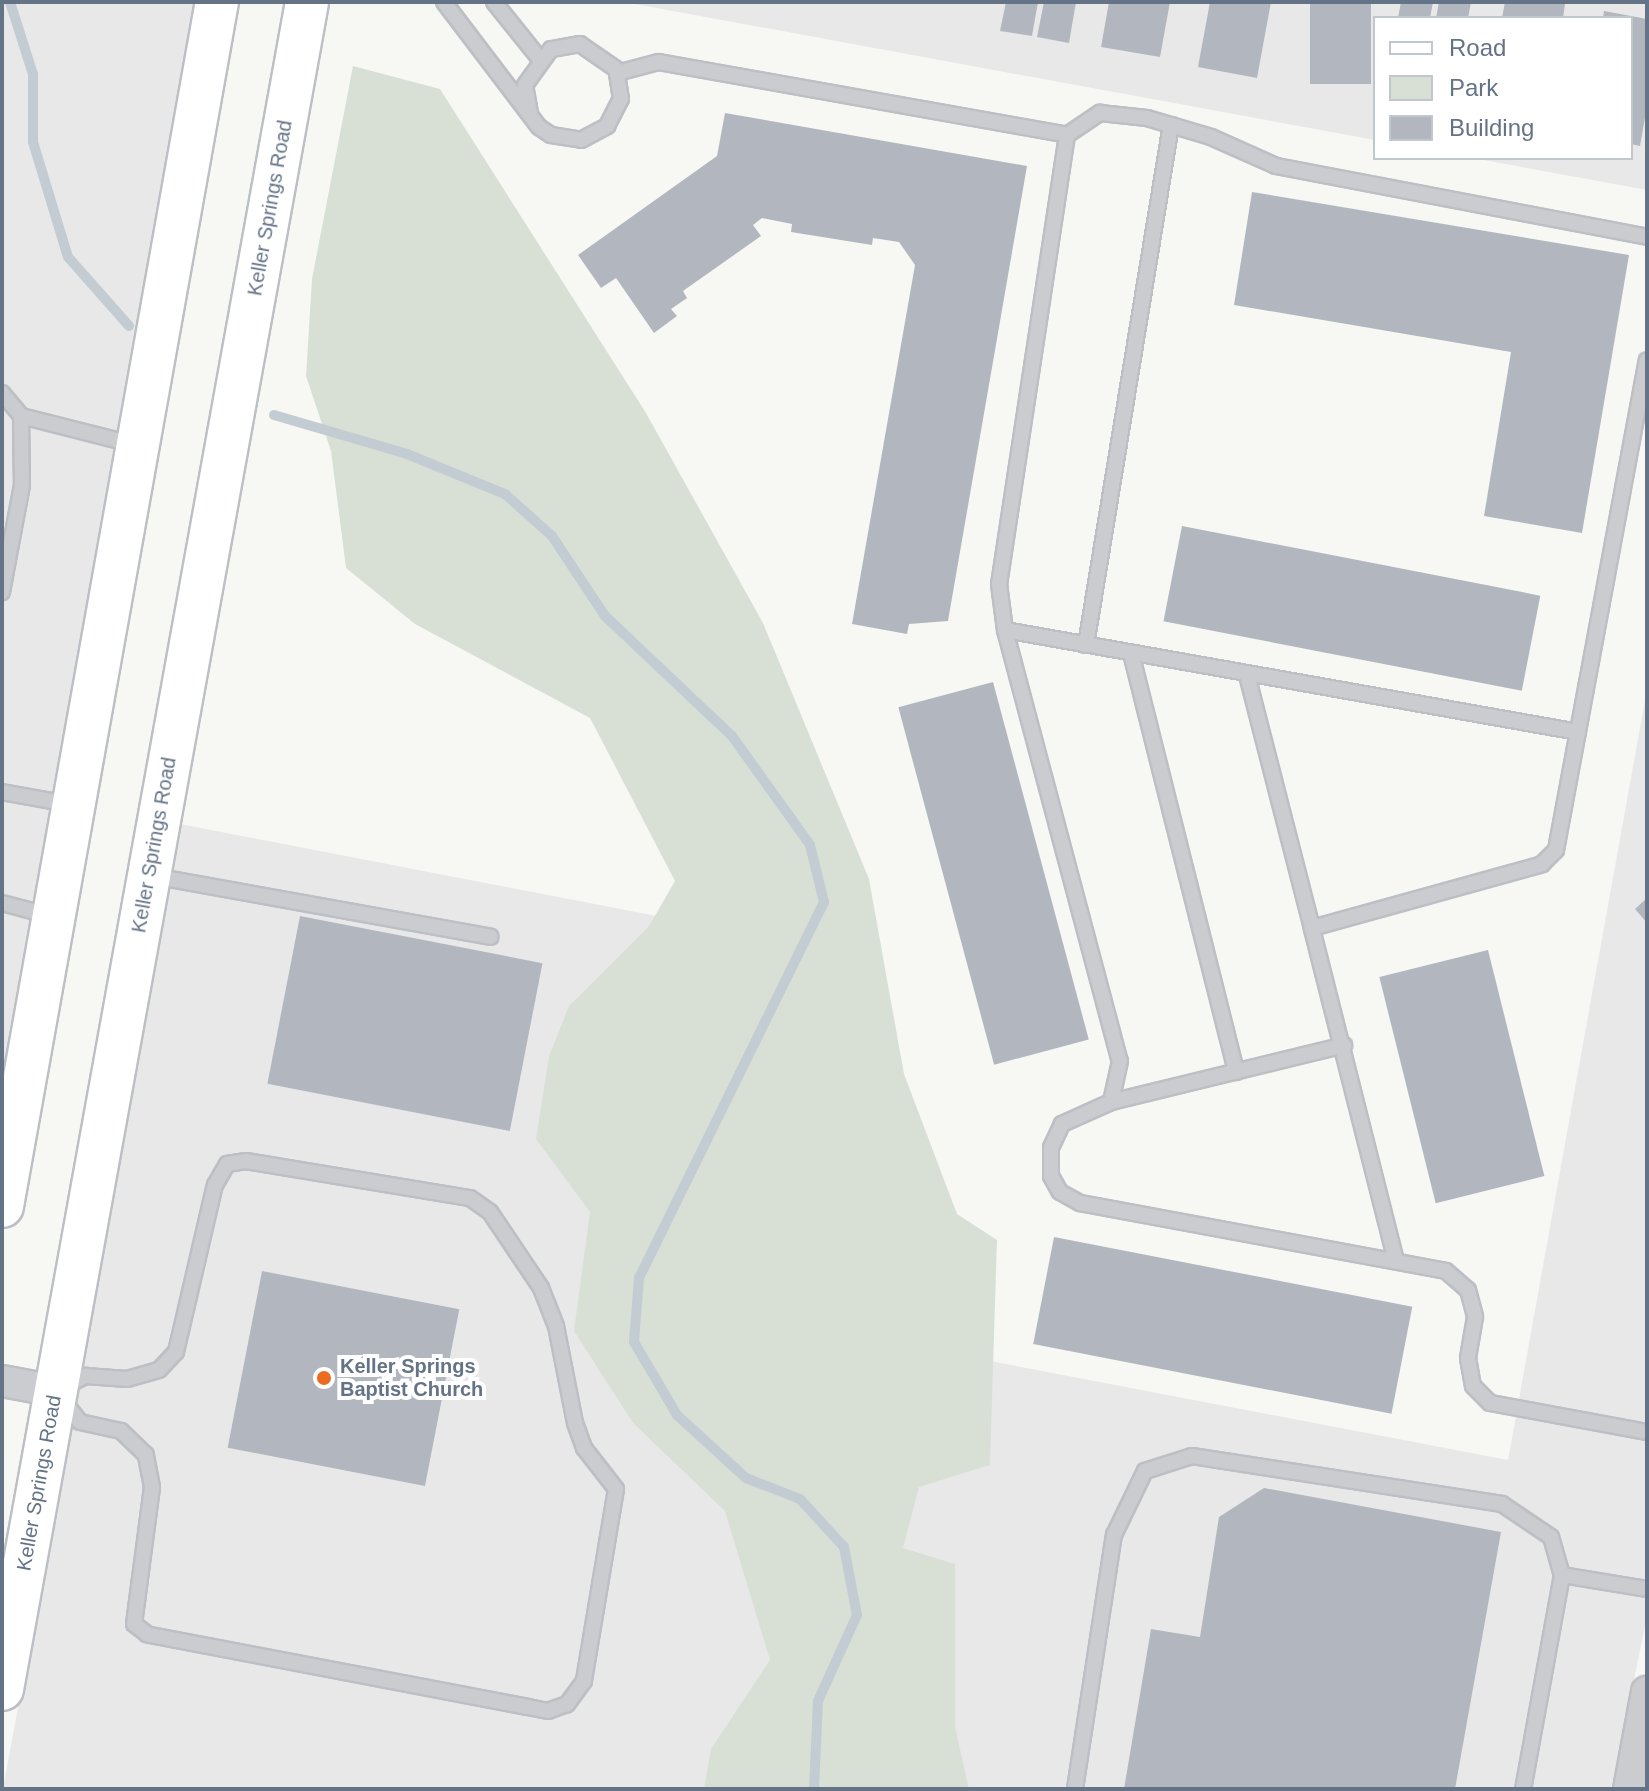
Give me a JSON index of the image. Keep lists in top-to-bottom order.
{
  "streets": {
    "main road": ["Keller Springs Road"]
  },
  "places": ["Keller Springs Baptist Church"],
  "legend": ["Road", "Park", "Building"]
}
